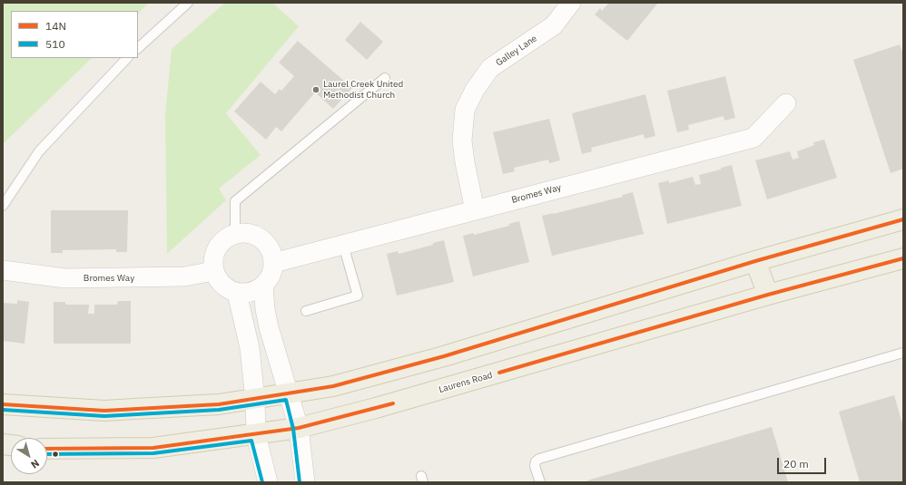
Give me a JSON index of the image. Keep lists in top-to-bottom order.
{
  "streets": {
    "main road": ["Laurens Road"],
    "street": ["Galley Lane", "Bromes Way"]
  },
  "crossings": [
    ["Galley Lane", "Bromes Way"]
  ],
  "places": ["Laurel Creek United Methodist Church"],
  "lines": ["transit line 14N", "transit line 510"],
  "legend": ["14N", "510"],
  "scale_bar": "20 m",
  "north": "bottom right"
}
